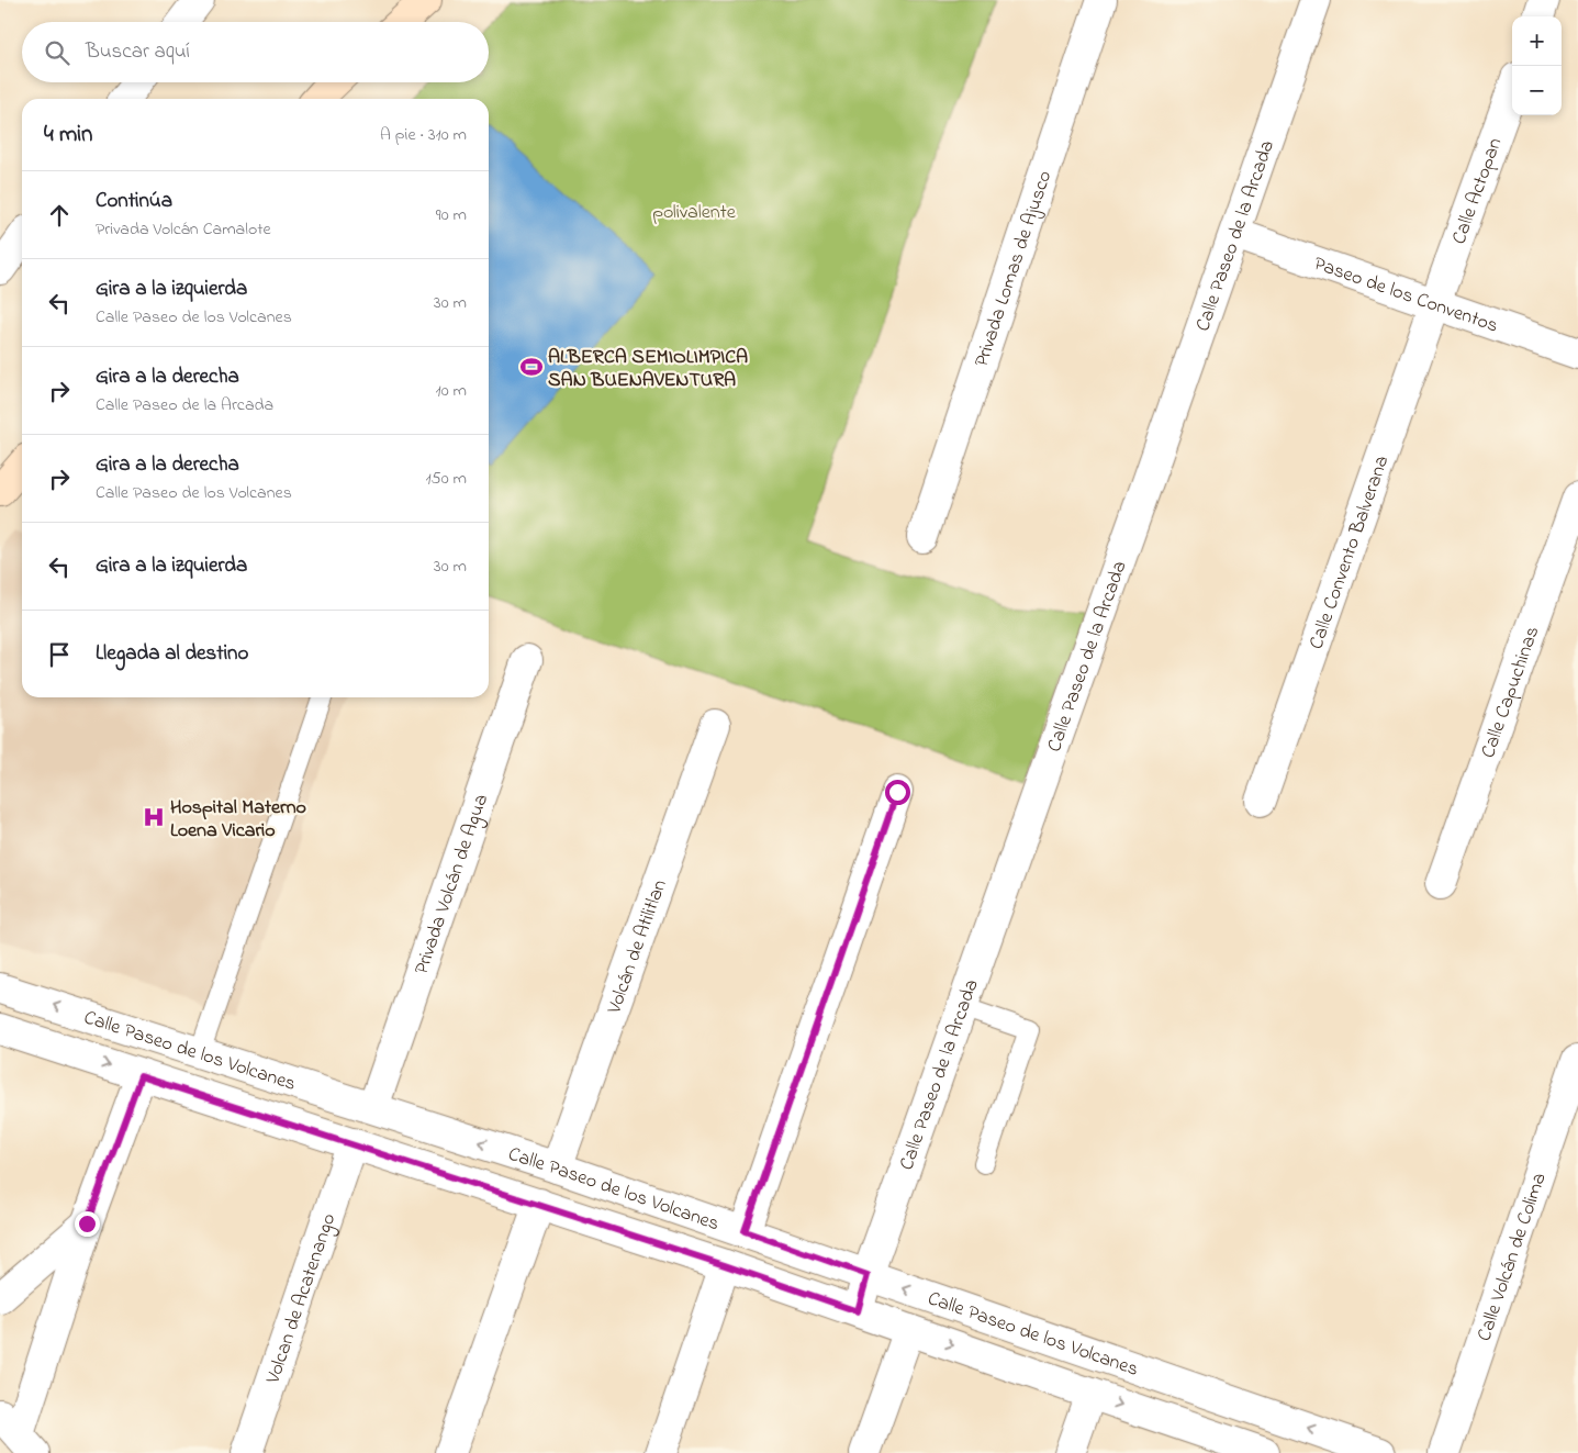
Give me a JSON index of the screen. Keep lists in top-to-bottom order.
{
  "streets": {
    "street": [
      "Calle Actopan",
      "Calle Paseo de la Arcada",
      "Privada Lomas de Ajusco",
      "Paseo de los Conventos",
      "Calle Convento Balverana",
      "Calle Capuchinas",
      "Privada Volcán de Agua",
      "Volcán de Atilitlan",
      "Calle Paseo de los Volcanes",
      "Calle Volcán de Colima",
      "Volcan de Acatenango"
    ]
  },
  "crossings": [
    ["Calle Actopan", "Paseo de los Conventos"],
    ["Calle Actopan", "Calle Convento Balverana"],
    ["Calle Paseo de la Arcada", "Paseo de los Conventos"],
    ["Calle Paseo de la Arcada", "Calle Paseo de los Volcanes"],
    ["Paseo de los Conventos", "Calle Convento Balverana"],
    ["Privada Volcán de Agua", "Calle Paseo de los Volcanes"],
    ["Volcán de Atilitlan", "Calle Paseo de los Volcanes"],
    ["Calle Paseo de los Volcanes", "Volcan de Acatenango"]
  ],
  "parks": ["polivalente"],
  "places": {
    "sports": ["ALBERCA SEMIOLIMPICA SAN BUENAVENTURA"],
    "hospital": ["Hospital Materno Loena Vicario"]
  },
  "page": {
    "map_buttons": ["+", "−"],
    "search": "Buscar aquí",
    "heading": ["4 min", "A pie · 310 m"],
    "list": [
      ["Continúa", "Privada Volcán Camalote", "90 m"],
      ["Gira a la izquierda", "Calle Paseo de los Volcanes", "30 m"],
      ["Gira a la derecha", "Calle Paseo de la Arcada", "10 m"],
      ["Gira a la derecha", "Calle Paseo de los Volcanes", "150 m"],
      ["Gira a la izquierda", "30 m"],
      "Llegada al destino"
    ]
  }
}
